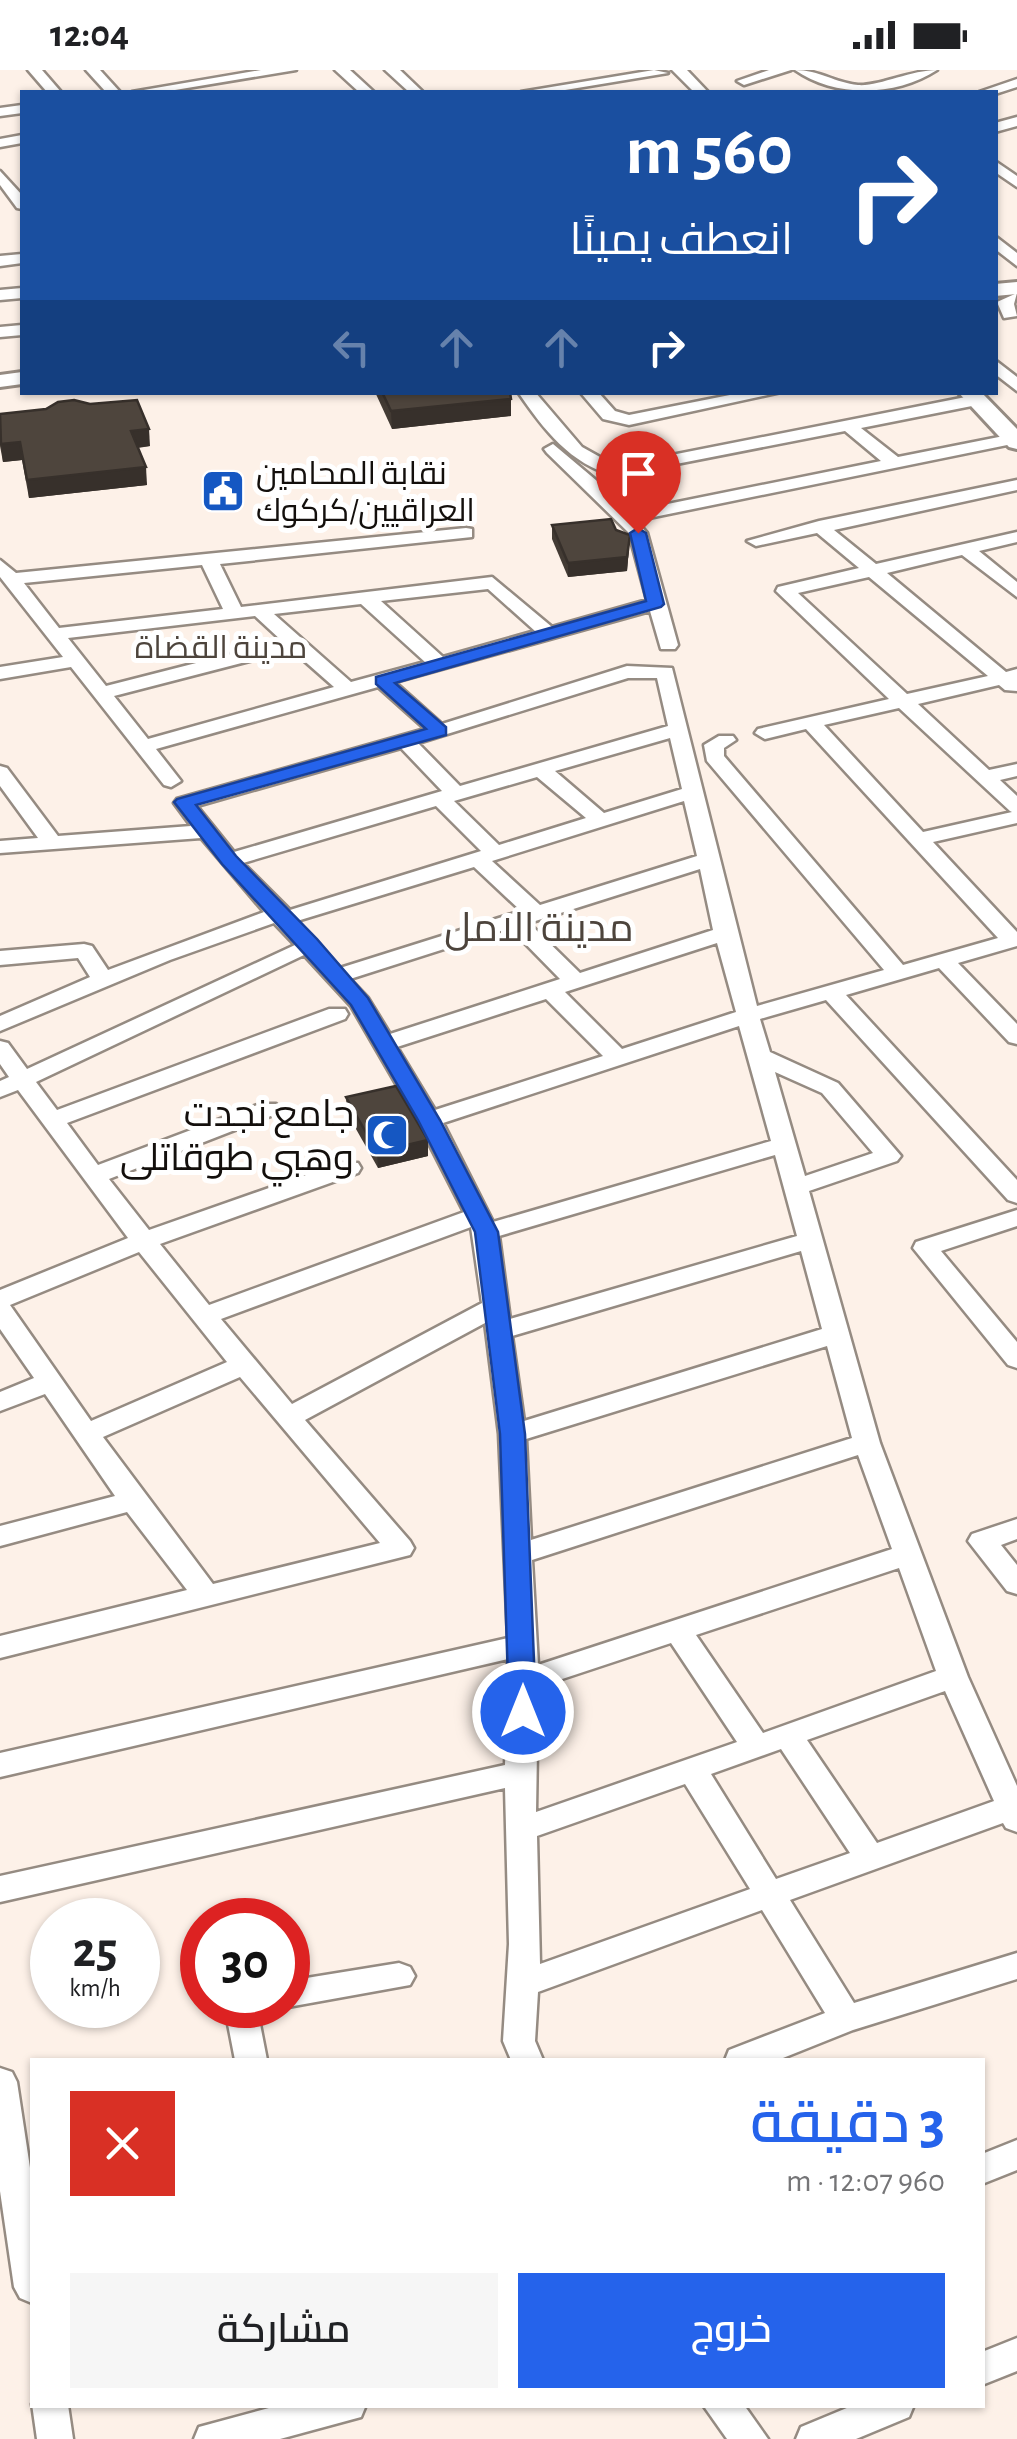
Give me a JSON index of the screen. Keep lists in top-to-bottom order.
{
  "districts": ["مدينة القضاة", "مدينة الامل"],
  "places": {
    "public building": ["نقابة المحامين العراقيين/كركوك"],
    "mosque": ["جامع نجدت وهبي طوقاتلى"]
  },
  "page": {
    "status": "12:04",
    "turn": ["560 m", "انعطف يمينًا"],
    "speed": "25 km/h",
    "limit": "30",
    "heading": ["3 دقيقة", "960 m · 12:07"],
    "buttons": ["خروج", "مشاركة"]
  }
}
